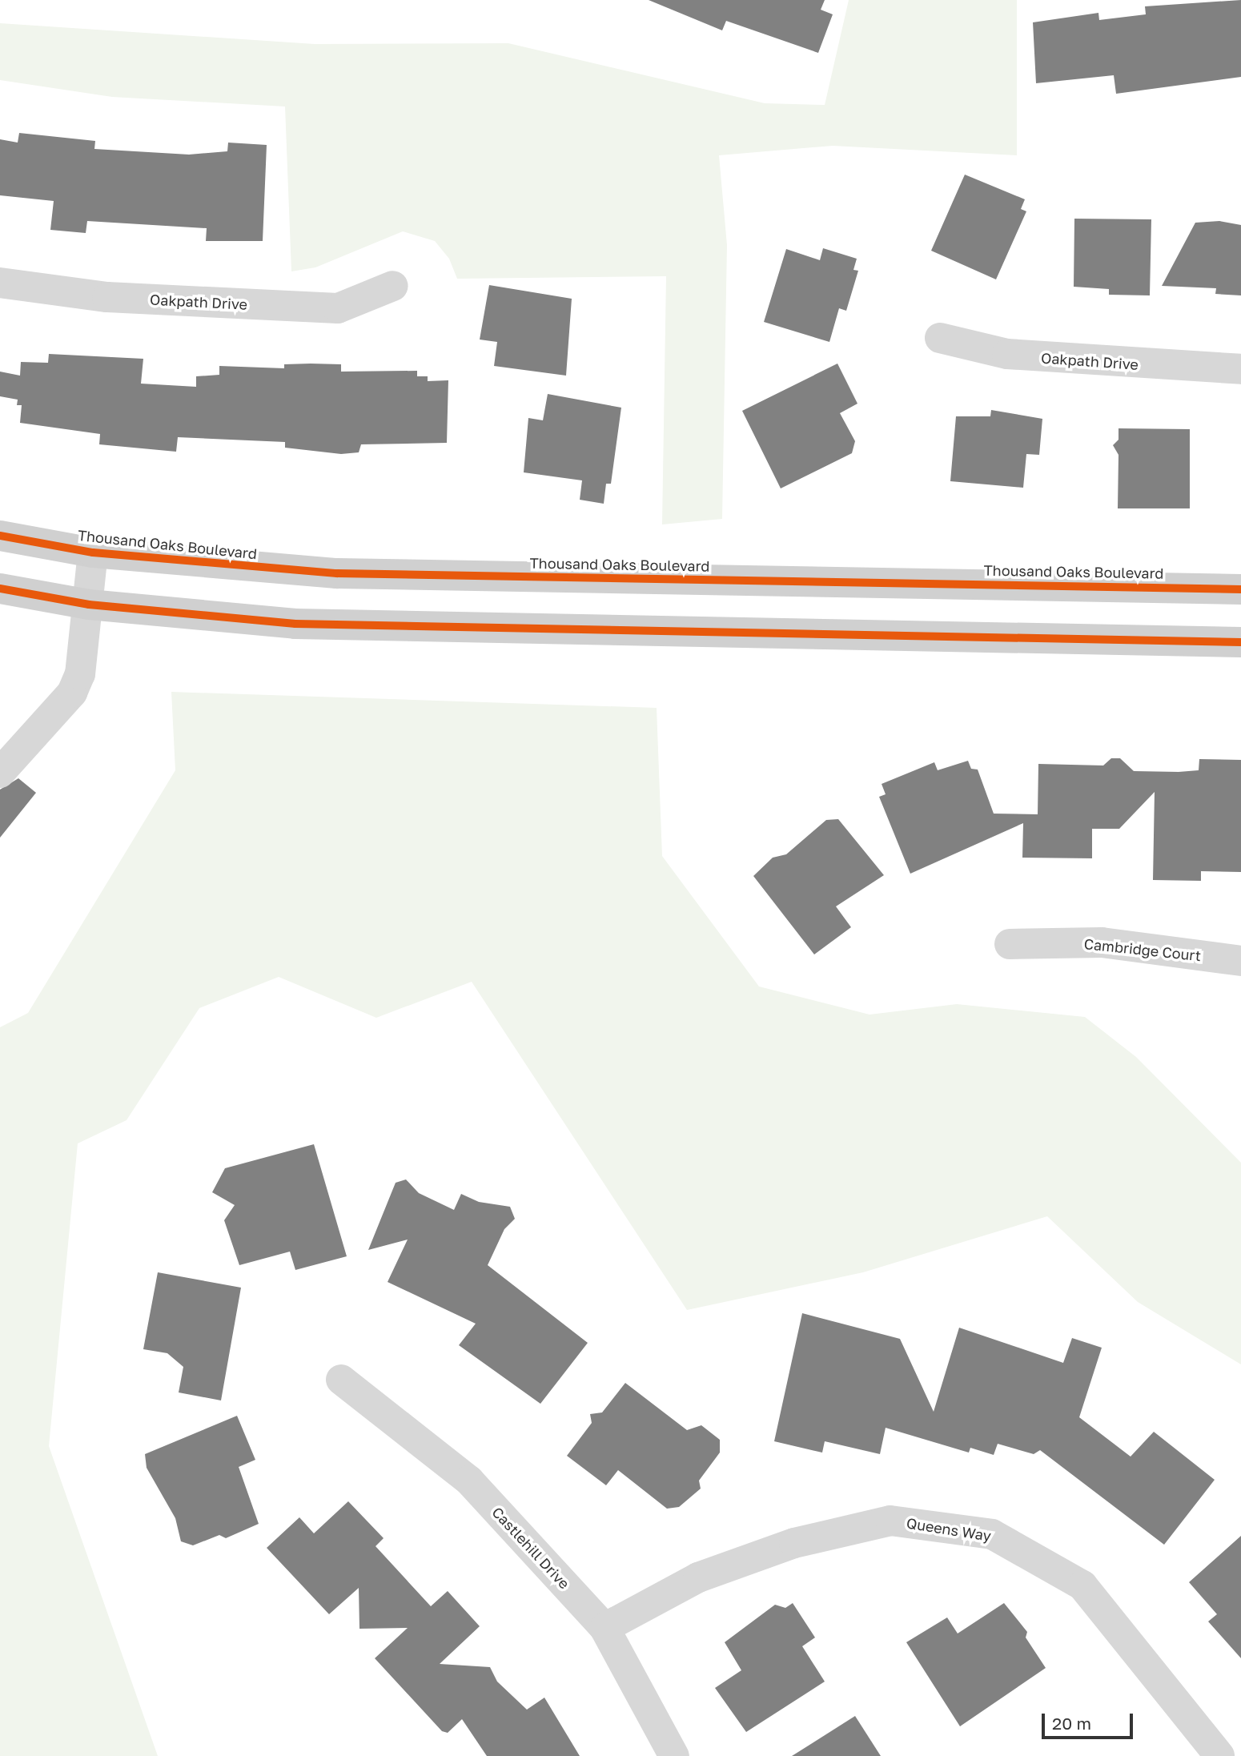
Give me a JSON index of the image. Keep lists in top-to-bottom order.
{
  "streets": {
    "main road": ["Thousand Oaks Boulevard"],
    "street": [
      "Oakpath Drive",
      "Cambridge Court",
      "Queens Way",
      "Castlehill Drive"
    ]
  },
  "crossings": [
    ["Queens Way", "Castlehill Drive"]
  ],
  "scale_bar": "20 m"
}
